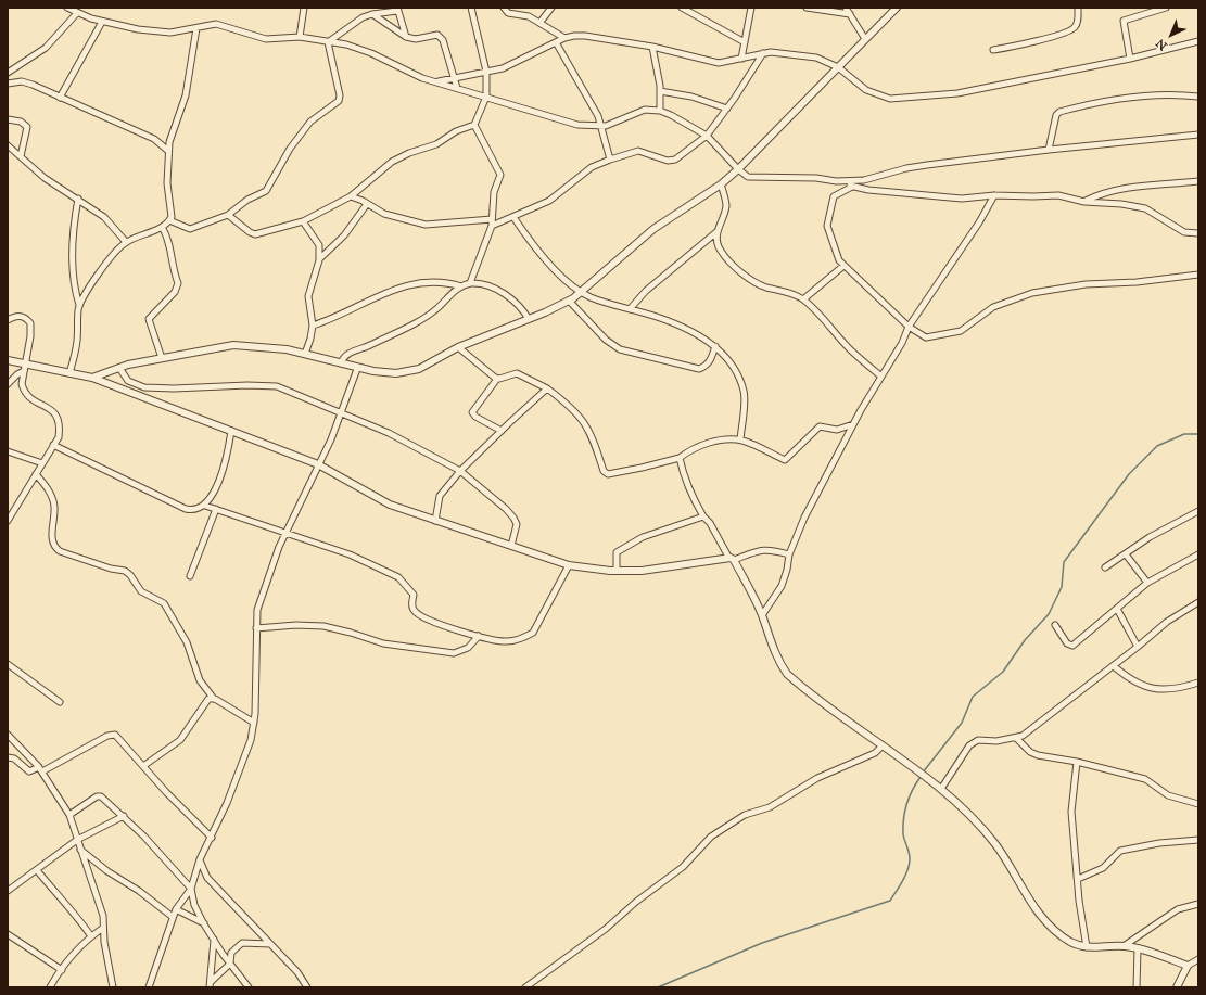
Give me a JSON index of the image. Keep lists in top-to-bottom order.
{
  "north": "bottom left"
}
